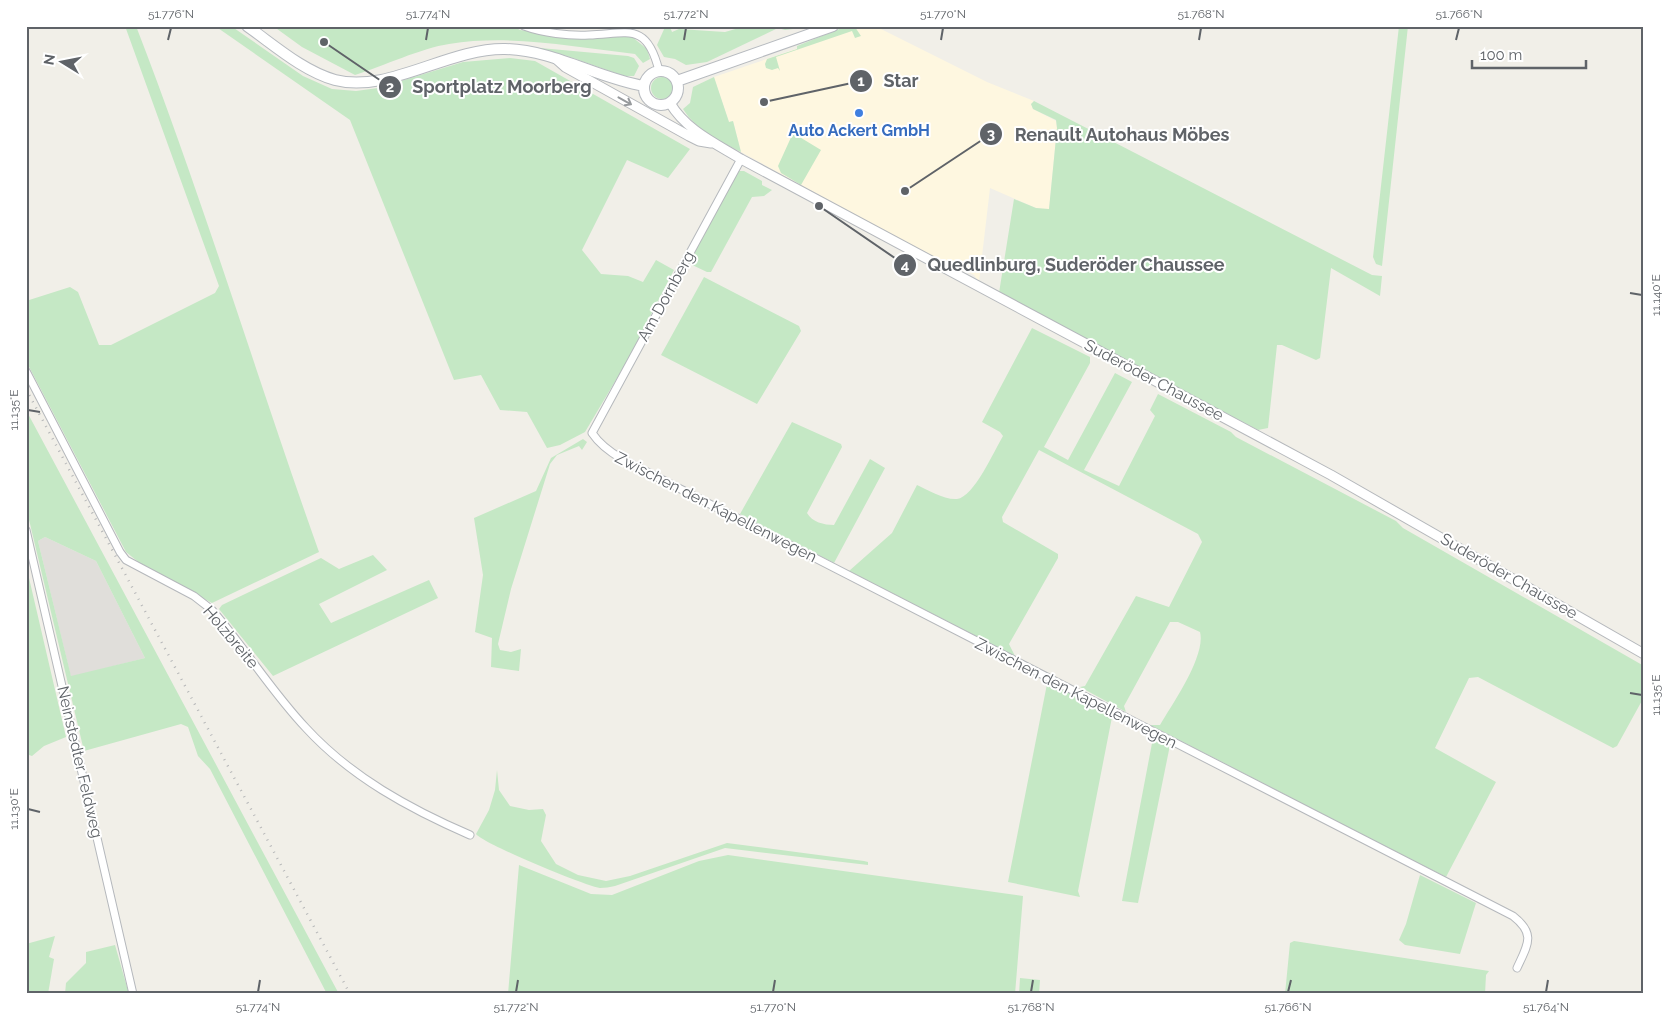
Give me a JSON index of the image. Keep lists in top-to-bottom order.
{
  "streets": {
    "street": [
      "Am Dornberg",
      "Suderöder Chaussee",
      "Zwischen den Kapellenwegen",
      "Holzbreite",
      "Neinstedter Feldweg"
    ]
  },
  "crossings": [
    ["Am Dornberg", "Suderöder Chaussee"],
    ["Am Dornberg", "Zwischen den Kapellenwegen"]
  ],
  "places": [
    "Sportplatz Moorberg",
    "Star",
    "Auto Ackert GmbH",
    "Renault Autohaus Möbes",
    "Quedlinburg, Suderöder Chaussee"
  ],
  "scale_bar": "100 m",
  "north": "left",
  "coordinates": [
    "51.776°N",
    "51.774°N",
    "51.772°N",
    "51.770°N",
    "51.768°N",
    "51.766°N",
    "11.140°E",
    "11.135°E",
    "11.130°E",
    "51.764°N"
  ]
}
